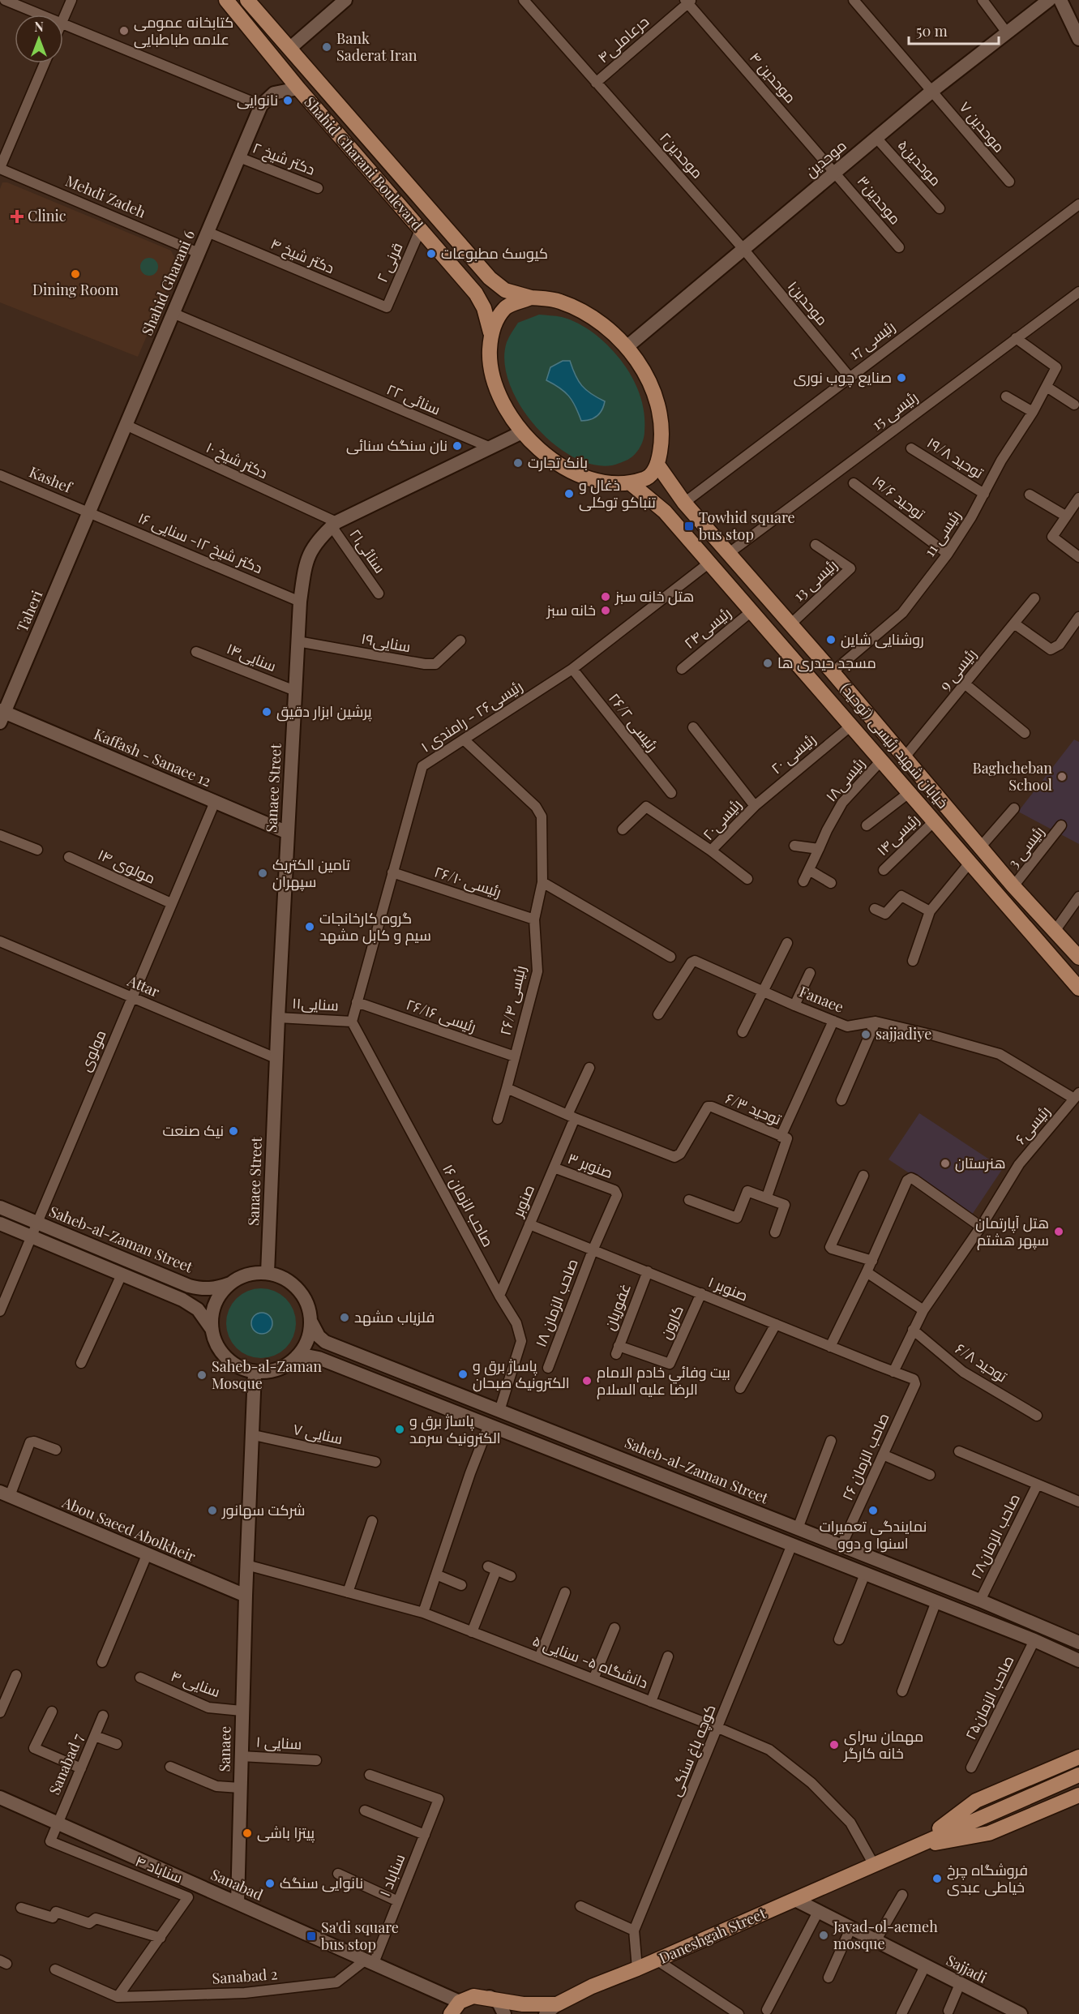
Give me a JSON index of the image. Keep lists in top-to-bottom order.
{
  "streets": {
    "main road": ["Shahid Gharani Boulevard", "خیابان شهید رئیسی (توحید)", "Daneshgah Street"],
    "street": [
      "حرعاملی۴",
      "موحدین ۴",
      "موحدین ۷",
      "موحدین۲",
      "دکتر شیخ ۲",
      "موحدین",
      "موحدین۵",
      "Mehdi Zadeh",
      "موحدین۳",
      "دکتر شیخ ۴",
      "قرنی ۲",
      "Shahid Gharani 6",
      "موحدین۱",
      "رئیسی 17",
      "سنائی ۲۲",
      "رئیسی 15",
      "توحید ۱۹/۸",
      "دکتر شیخ ۱۰",
      "Kashef",
      "توحید ۱۹/۶",
      "رئیسی 11",
      "دکتر شیخ ۱۲- سنایی ۱۶",
      "سنائی٢١",
      "رئیسی 13",
      "Taheri",
      "رئیسی۲۴",
      "سنایی۱۹",
      "سنایی۱۴",
      "رئیسی 9",
      "رئیسی۲۶ - رامندی ۱",
      "رئیسی ۲۶/۲",
      "رئیسی ۲۰",
      "Kaffash - Sanaee 12",
      "رئیسی۱۸",
      "Sanaee Street",
      "رئیسی۲۰",
      "رئیسی۱۴",
      "رئیسی 3",
      "مولوی ۱۴",
      "رئیسی ۲۶/۱۰",
      "Attar",
      "Fanaee",
      "رئیسی ۲۶/۴",
      "سنایی۱۱",
      "رئیسی ۲۶/۱۶",
      "مولوی",
      "توحید ۶/۳",
      "رئیسی۶",
      "صنوبر ۳",
      "صنوبر",
      "صاحب الزمان ۱۶",
      "Saheb-al-Zaman Street",
      "صنوبر ۱",
      "صاحب الزمان ۱۸",
      "غفوریان",
      "کارون",
      "توحید ۶/۸",
      "سنایی ۷",
      "صاحب الزمان ۲۶",
      "Abou Saeed Abolkheir",
      "صاحب الزمان۲۸",
      "دانشگاه ۵- سنایی ۵",
      "سنایی ۴",
      "صاحب الزمان۲۵",
      "سنایی ۱",
      "Sanaee",
      "کوچه باغ سنگی",
      "Sanabad 7",
      "سناباد ۴",
      "سناباد ۱",
      "Sanabad",
      "Sajjadi",
      "Sanabad 2"
    ]
  },
  "crossings": [
    ["حرعاملی۴", "موحدین ۴"],
    ["حرعاملی۴", "موحدین۲"],
    ["موحدین ۴", "موحدین"],
    ["موحدین ۴", "موحدین۳"],
    ["موحدین ۷", "موحدین"],
    ["موحدین۲", "موحدین"],
    ["موحدین۲", "موحدین۱"],
    ["دکتر شیخ ۲", "Shahid Gharani 6"],
    ["موحدین", "موحدین۵"],
    ["موحدین", "Shahid Gharani Boulevard"],
    ["موحدین", "موحدین۳"],
    ["موحدین", "موحدین۱"],
    ["Shahid Gharani Boulevard", "قرنی ۲"],
    ["Shahid Gharani Boulevard", "خیابان شهید رئیسی (توحید)"],
    ["Mehdi Zadeh", "Shahid Gharani 6"],
    ["دکتر شیخ ۴", "قرنی ۲"],
    ["دکتر شیخ ۴", "Shahid Gharani 6"],
    ["Shahid Gharani 6", "سنائی ۲۲"],
    ["Shahid Gharani 6", "دکتر شیخ ۱۰"],
    ["Shahid Gharani 6", "Kashef"],
    ["Shahid Gharani 6", "دکتر شیخ ۱۲- سنایی ۱۶"],
    ["Shahid Gharani 6", "Taheri"],
    ["موحدین۱", "رئیسی 17"],
    ["رئیسی 17", "خیابان شهید رئیسی (توحید)"],
    ["سنائی ۲۲", "Sanaee Street"],
    ["رئیسی 15", "رئیسی 11"],
    ["رئیسی 15", "خیابان شهید رئیسی (توحید)"],
    ["توحید ۱۹/۸", "رئیسی 11"],
    ["دکتر شیخ ۱۰", "سنائی٢١"],
    ["دکتر شیخ ۱۰", "Sanaee Street"],
    ["Kashef", "دکتر شیخ ۱۲- سنایی ۱۶"],
    ["Kashef", "Taheri"],
    ["توحید ۱۹/۶", "رئیسی 11"],
    ["رئیسی 11", "خیابان شهید رئیسی (توحید)"],
    ["دکتر شیخ ۱۲- سنایی ۱۶", "Taheri"],
    ["دکتر شیخ ۱۲- سنایی ۱۶", "Sanaee Street"],
    ["سنائی٢١", "Sanaee Street"],
    ["رئیسی 13", "خیابان شهید رئیسی (توحید)"],
    ["Taheri", "Kaffash - Sanaee 12"],
    ["رئیسی۲۴", "خیابان شهید رئیسی (توحید)"],
    ["سنایی۱۹", "Sanaee Street"],
    ["سنایی۱۴", "Sanaee Street"],
    ["رئیسی 9", "خیابان شهید رئیسی (توحید)"],
    ["رئیسی۲۶ - رامندی ۱", "رئیسی ۲۶/۲"],
    ["رئیسی۲۶ - رامندی ۱", "خیابان شهید رئیسی (توحید)"],
    ["رئیسی۲۶ - رامندی ۱", "رئیسی ۲۶/۱۰"],
    ["رئیسی۲۶ - رامندی ۱", "رئیسی ۲۶/۴"],
    ["رئیسی۲۶ - رامندی ۱", "سنایی۱۱"],
    ["رئیسی۲۶ - رامندی ۱", "رئیسی ۲۶/۱۶"],
    ["رئیسی۲۶ - رامندی ۱", "صاحب الزمان ۱۶"],
    ["خیابان شهید رئیسی (توحید)", "رئیسی ۲۰"],
    ["خیابان شهید رئیسی (توحید)", "رئیسی۱۸"],
    ["خیابان شهید رئیسی (توحید)", "رئیسی۱۴"],
    ["خیابان شهید رئیسی (توحید)", "رئیسی 3"],
    ["رئیسی ۲۰", "رئیسی۲۰"],
    ["Kaffash - Sanaee 12", "Sanaee Street"],
    ["Kaffash - Sanaee 12", "مولوی"],
    ["Sanaee Street", "Attar"],
    ["Sanaee Street", "سنایی۱۱"],
    ["Sanaee Street", "Saheb-al-Zaman Street"],
    ["مولوی ۱۴", "مولوی"],
    ["رئیسی ۲۶/۱۰", "رئیسی ۲۶/۴"],
    ["Attar", "مولوی"],
    ["Fanaee", "رئیسی۶"],
    ["رئیسی ۲۶/۴", "رئیسی ۲۶/۱۶"],
    ["سنایی۱۱", "صاحب الزمان ۱۶"],
    ["مولوی", "Saheb-al-Zaman Street"],
    ["توحید ۶/۳", "صنوبر"],
    ["رئیسی۶", "صنوبر ۱"],
    ["رئیسی۶", "توحید ۶/۸"],
    ["صنوبر ۳", "صنوبر"],
    ["صنوبر ۳", "صاحب الزمان ۱۸"],
    ["صنوبر", "صاحب الزمان ۱۶"],
    ["صنوبر", "صنوبر ۱"],
    ["صاحب الزمان ۱۶", "Saheb-al-Zaman Street"],
    ["Saheb-al-Zaman Street", "صاحب الزمان ۲۶"],
    ["Saheb-al-Zaman Street", "صاحب الزمان۲۸"],
    ["صنوبر ۱", "صاحب الزمان ۱۸"],
    ["صنوبر ۱", "غفوریان"],
    ["صنوبر ۱", "کارون"],
    ["صنوبر ۱", "صاحب الزمان ۲۶"],
    ["غفوریان", "کارون"],
    ["Abou Saeed Abolkheir", "Sanaee"],
    ["دانشگاه ۵- سنایی ۵", "کوچه باغ سنگی"],
    ["دانشگاه ۵- سنایی ۵", "Daneshgah Street"],
    ["سنایی ۴", "Sanaee"],
    ["سنایی ۱", "Sanaee"],
    ["Sanaee", "Sanabad"],
    ["کوچه باغ سنگی", "Daneshgah Street"],
    ["Sanabad 7", "سناباد ۴"],
    ["Sanabad 7", "Sanabad"],
    ["سناباد ۴", "Sanabad"],
    ["سناباد ۴", "Sanabad 2"],
    ["سناباد ۱", "Sanabad"],
    ["سناباد ۱", "Sanabad 2"],
    ["Sanabad", "Daneshgah Street"],
    ["Sanabad", "Sanabad 2"],
    ["Daneshgah Street", "Sajjadi"]
  ],
  "places": {
    "other": [
      "کتابخانه عمومی علامه طباطبایی",
      "Bank Saderat Iran",
      "نانوایی",
      "کیوسک مطبوعات",
      "Dining Room",
      "صنایع چوب نوری",
      "نان سنگک سنائی",
      "بانک تجارت",
      "ذغال و تنباکو توکلی",
      "هتل خانه سبز",
      "خانه سبز",
      "روشنایی شاین",
      "مسجد حیدری ها",
      "پرشین ابزار دقیق",
      "Baghcheban School",
      "تامین الکتریک سپهران",
      "گروه کارخانجات سیم و کابل مشهد",
      "sajjadiye",
      "نیک صنعت",
      "هنرستان",
      "هتل آپارتمان سپهر هشتم",
      "فلزیاب مشهد",
      "پاساژ برق و الکترونیک صبحان",
      "Saheb-al-Zaman Mosque",
      "بيت وفائي خادم الامام الرضا عليه السلام",
      "پاساژ برق و الکترونیک سرمد",
      "شرکت سهانور",
      "نمایندگی تعمیرات اسنوا و دوو",
      "مهمان سرای خانه کارگر",
      "پیتزا باشی",
      "فروشگاه چرخ خیاطی عبدی",
      "نانوایی سنگک",
      "Javad-ol-aemeh mosque"
    ],
    "health": ["Clinic"],
    "transit": ["Towhid square bus stop", "Sa'di square bus stop"]
  },
  "scale_bar": "50 m",
  "north": "top"
}
